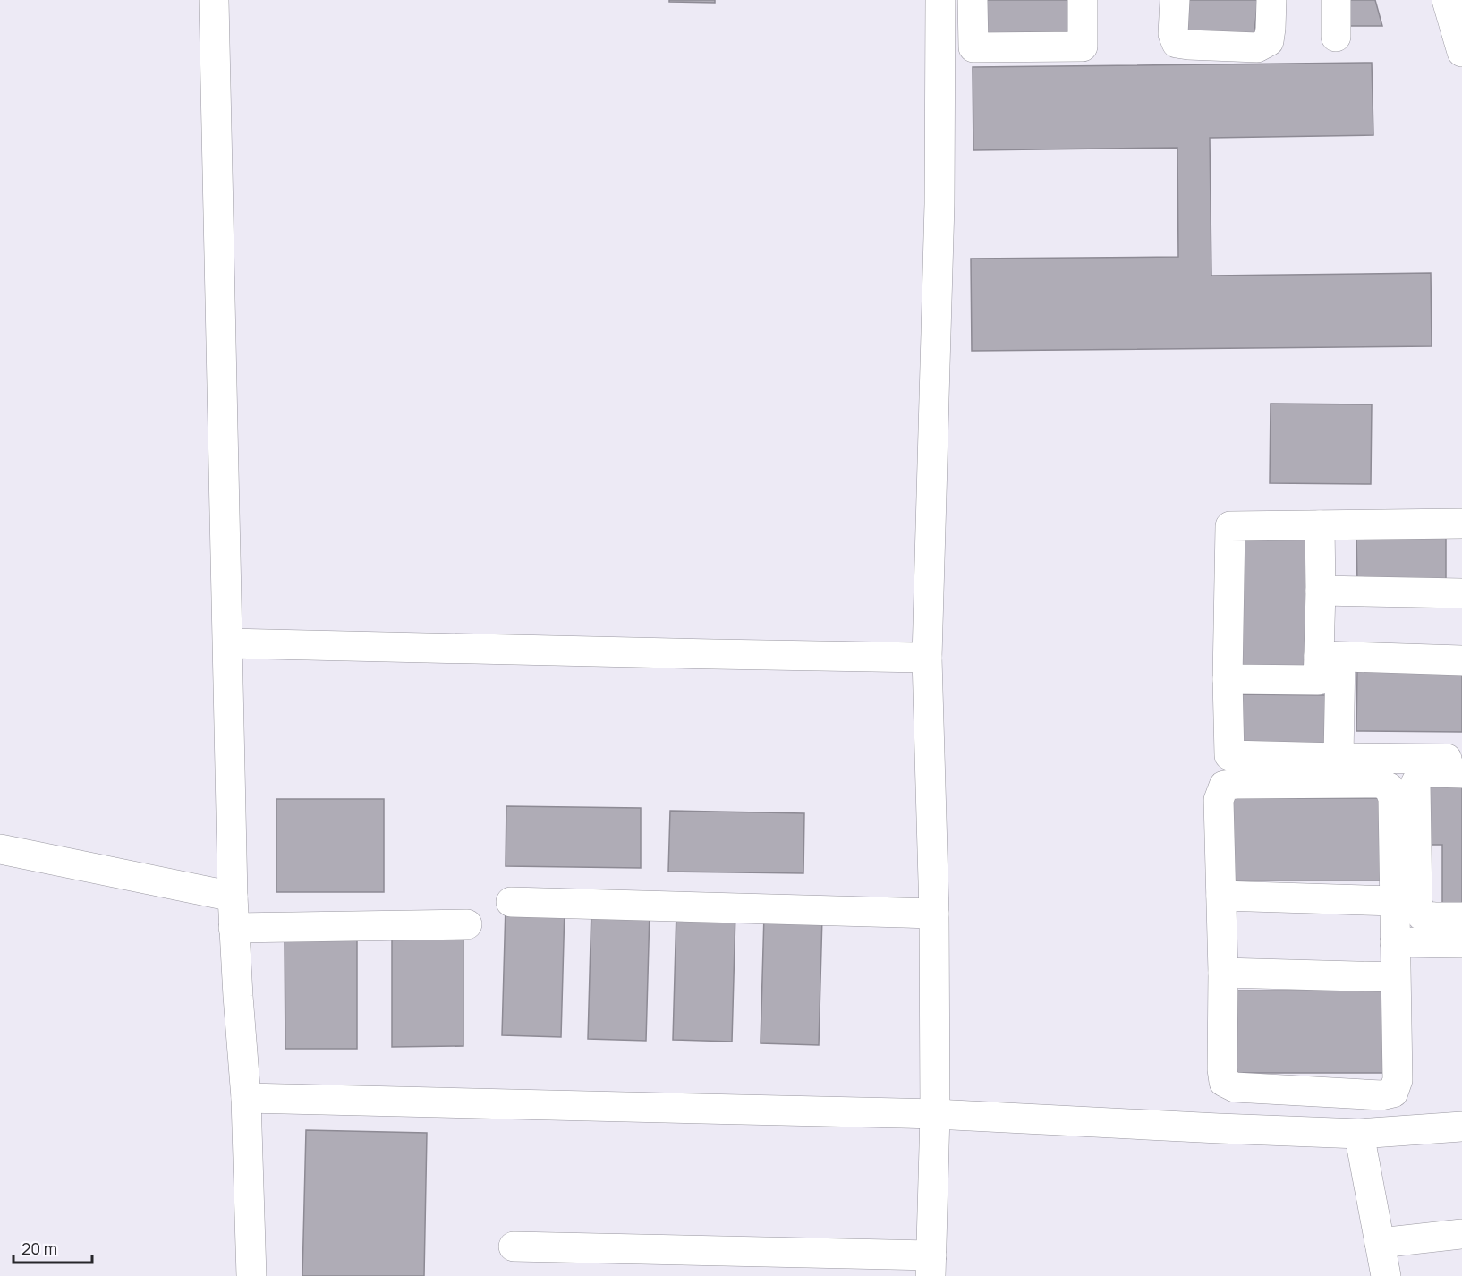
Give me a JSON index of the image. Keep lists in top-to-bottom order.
{
  "scale_bar": "20 m"
}
